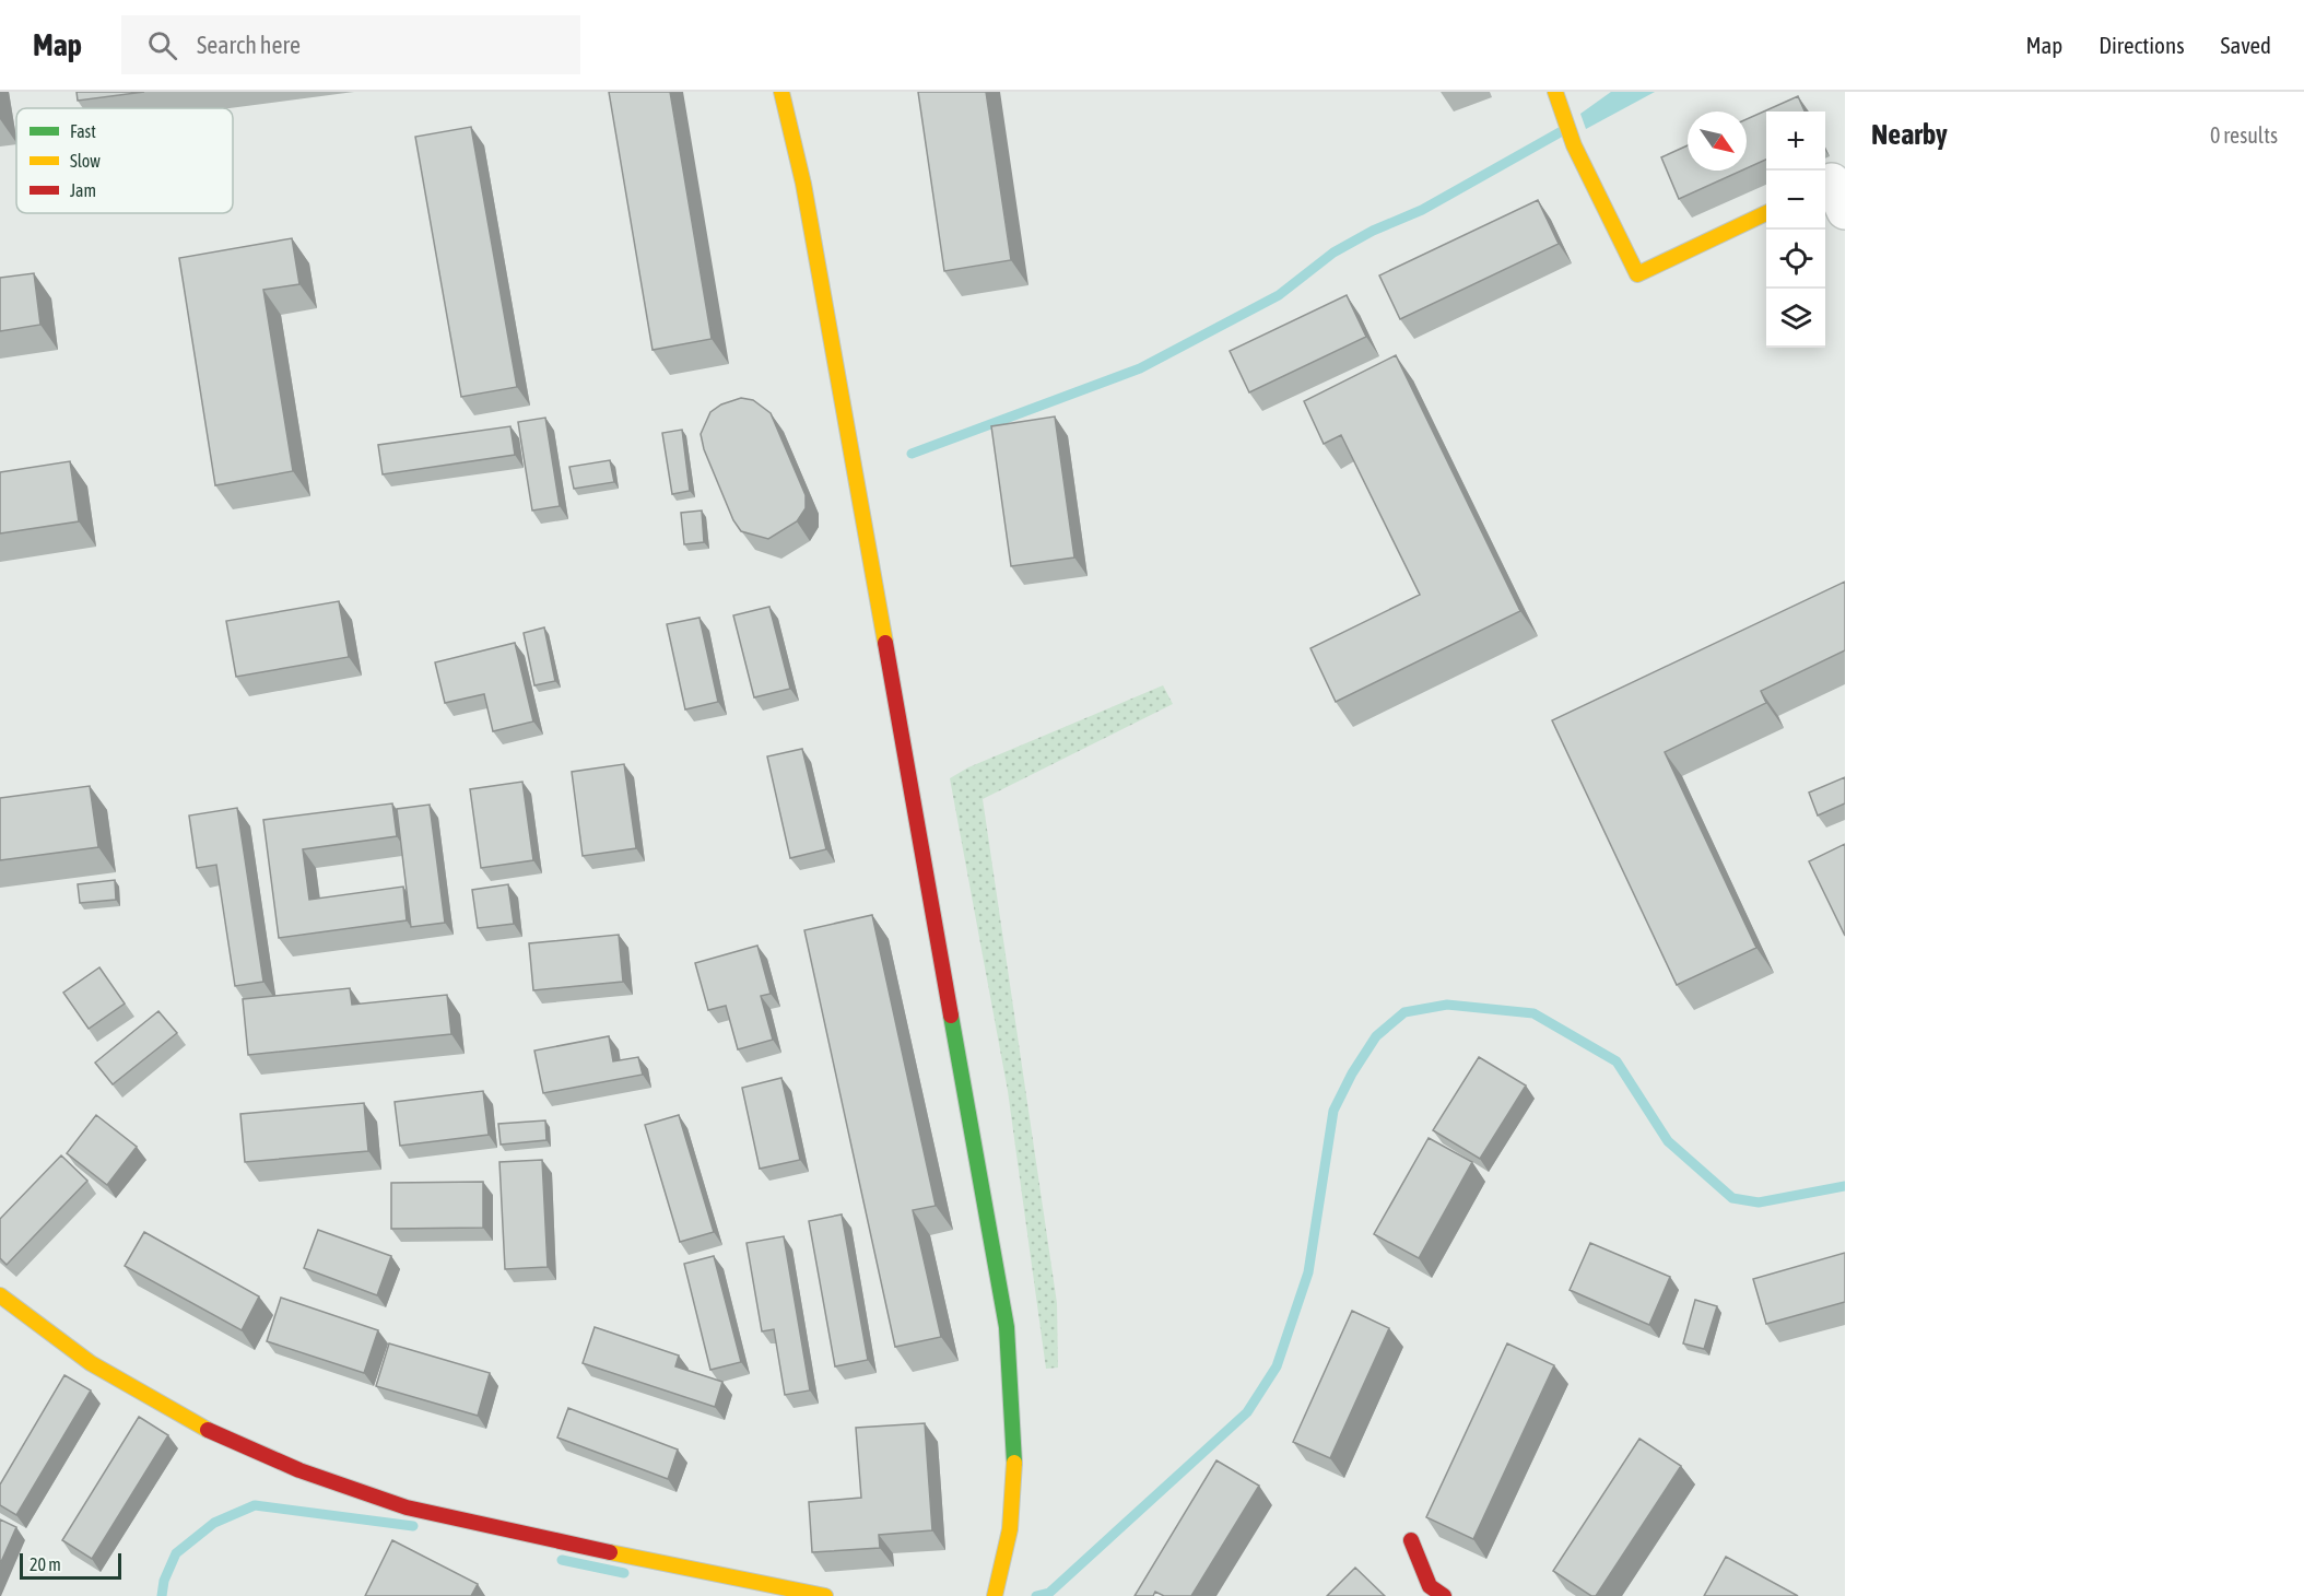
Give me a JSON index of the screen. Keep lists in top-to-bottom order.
{
  "legend": ["Fast", "Slow", "Jam"],
  "scale_bar": "20 m",
  "north": "bottom right",
  "page": {
    "header": "Map",
    "search": "Search here",
    "nav": ["Map", "Directions", "Saved"],
    "heading": ["Nearby", "0 results"],
    "map_buttons": ["+", "−"],
    "scale": "20 m"
  }
}
